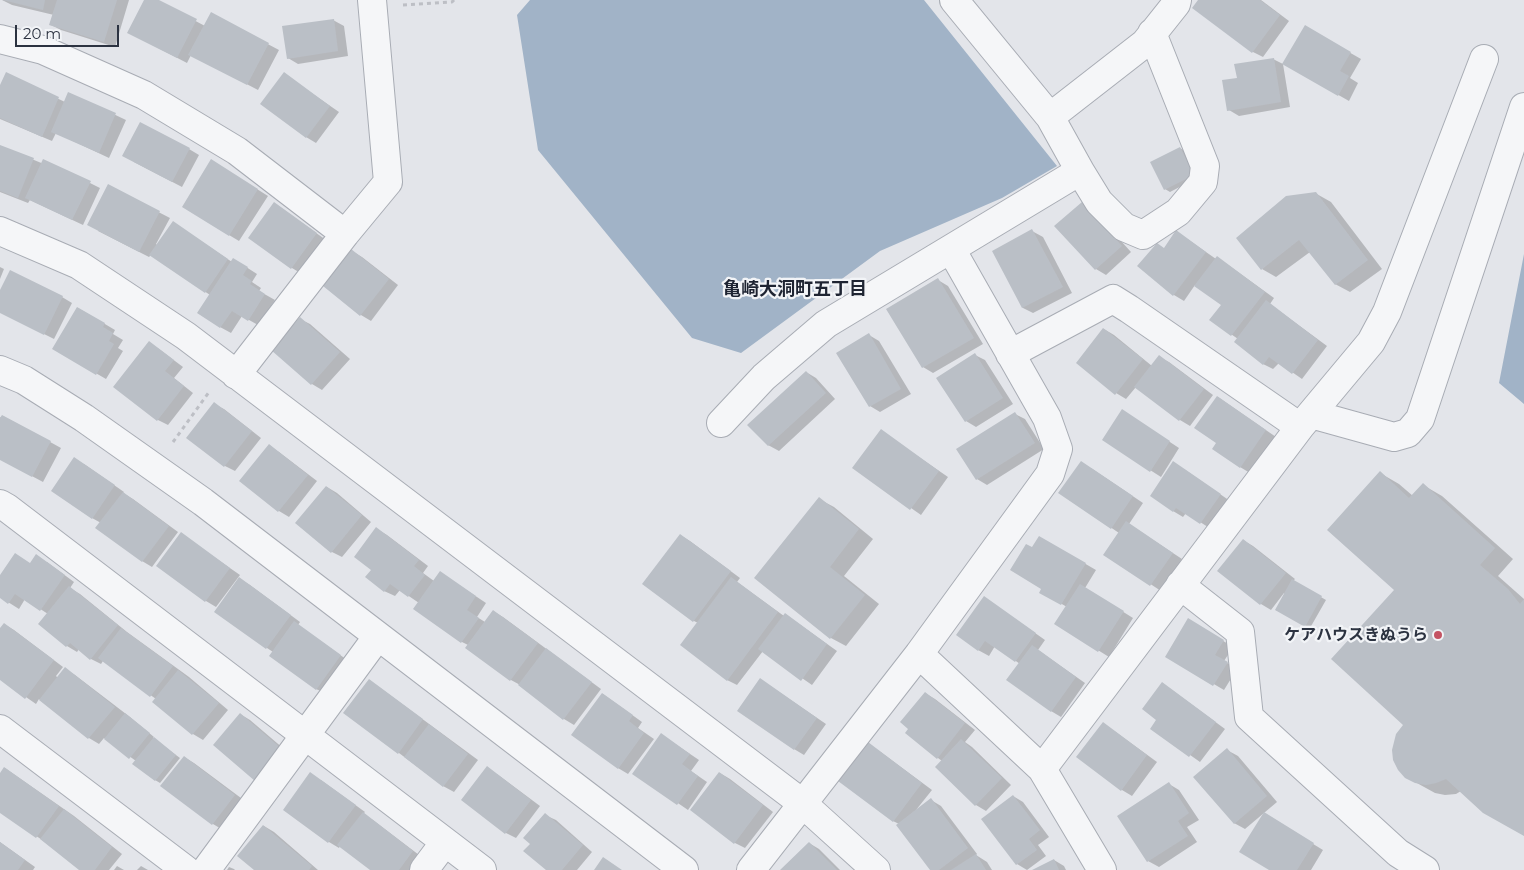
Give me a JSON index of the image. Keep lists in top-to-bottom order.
{
  "districts": ["亀崎大洞町五丁目"],
  "places": ["ケアハウスきぬうら"],
  "scale_bar": "20 m"
}
